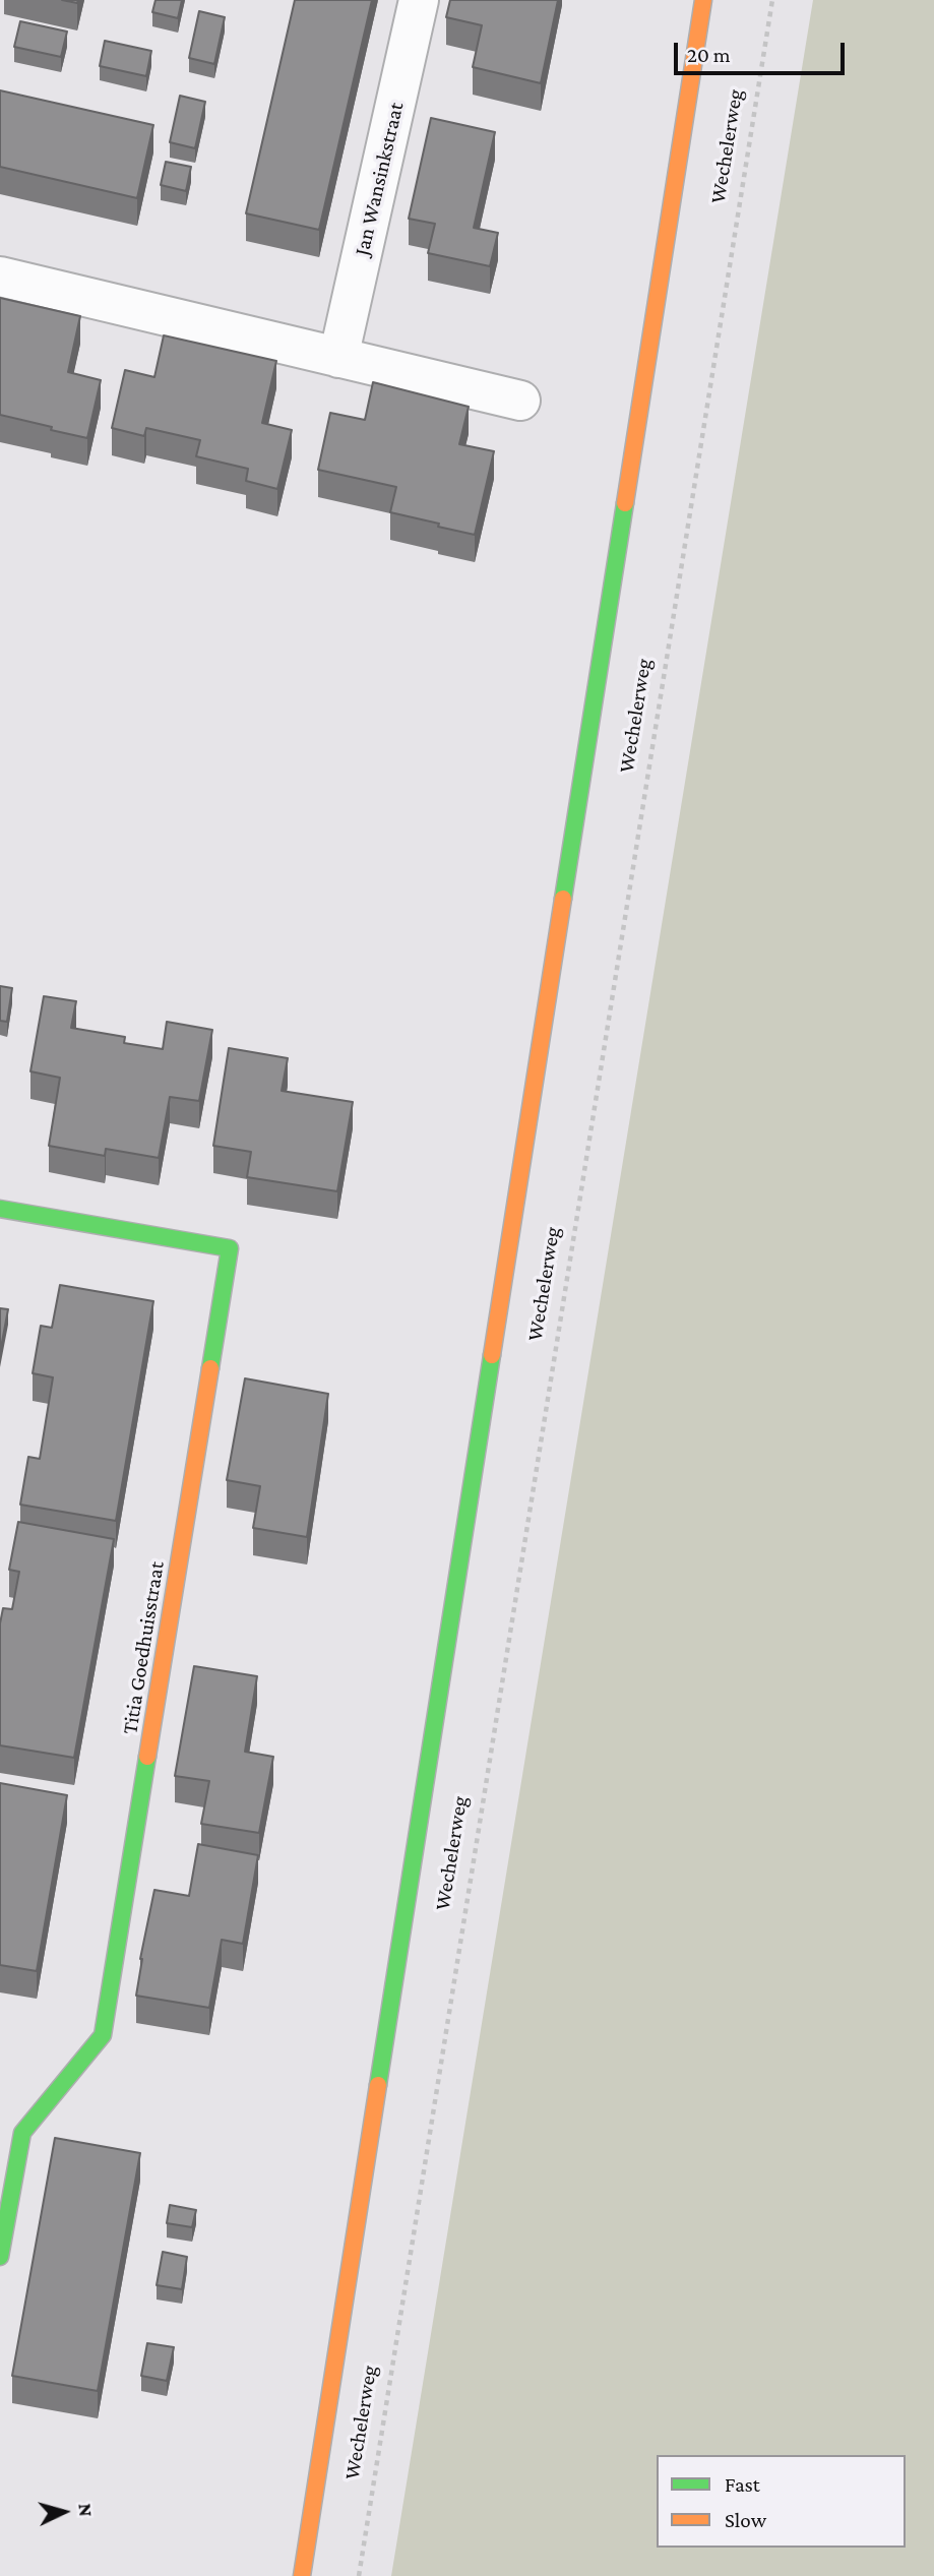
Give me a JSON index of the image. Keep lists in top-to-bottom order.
{
  "streets": {
    "street": ["Wechelerweg", "Jan Wansinkstraat", "Titia Goedhuisstraat"]
  },
  "legend": ["Fast", "Slow"],
  "scale_bar": "20 m",
  "north": "right"
}
